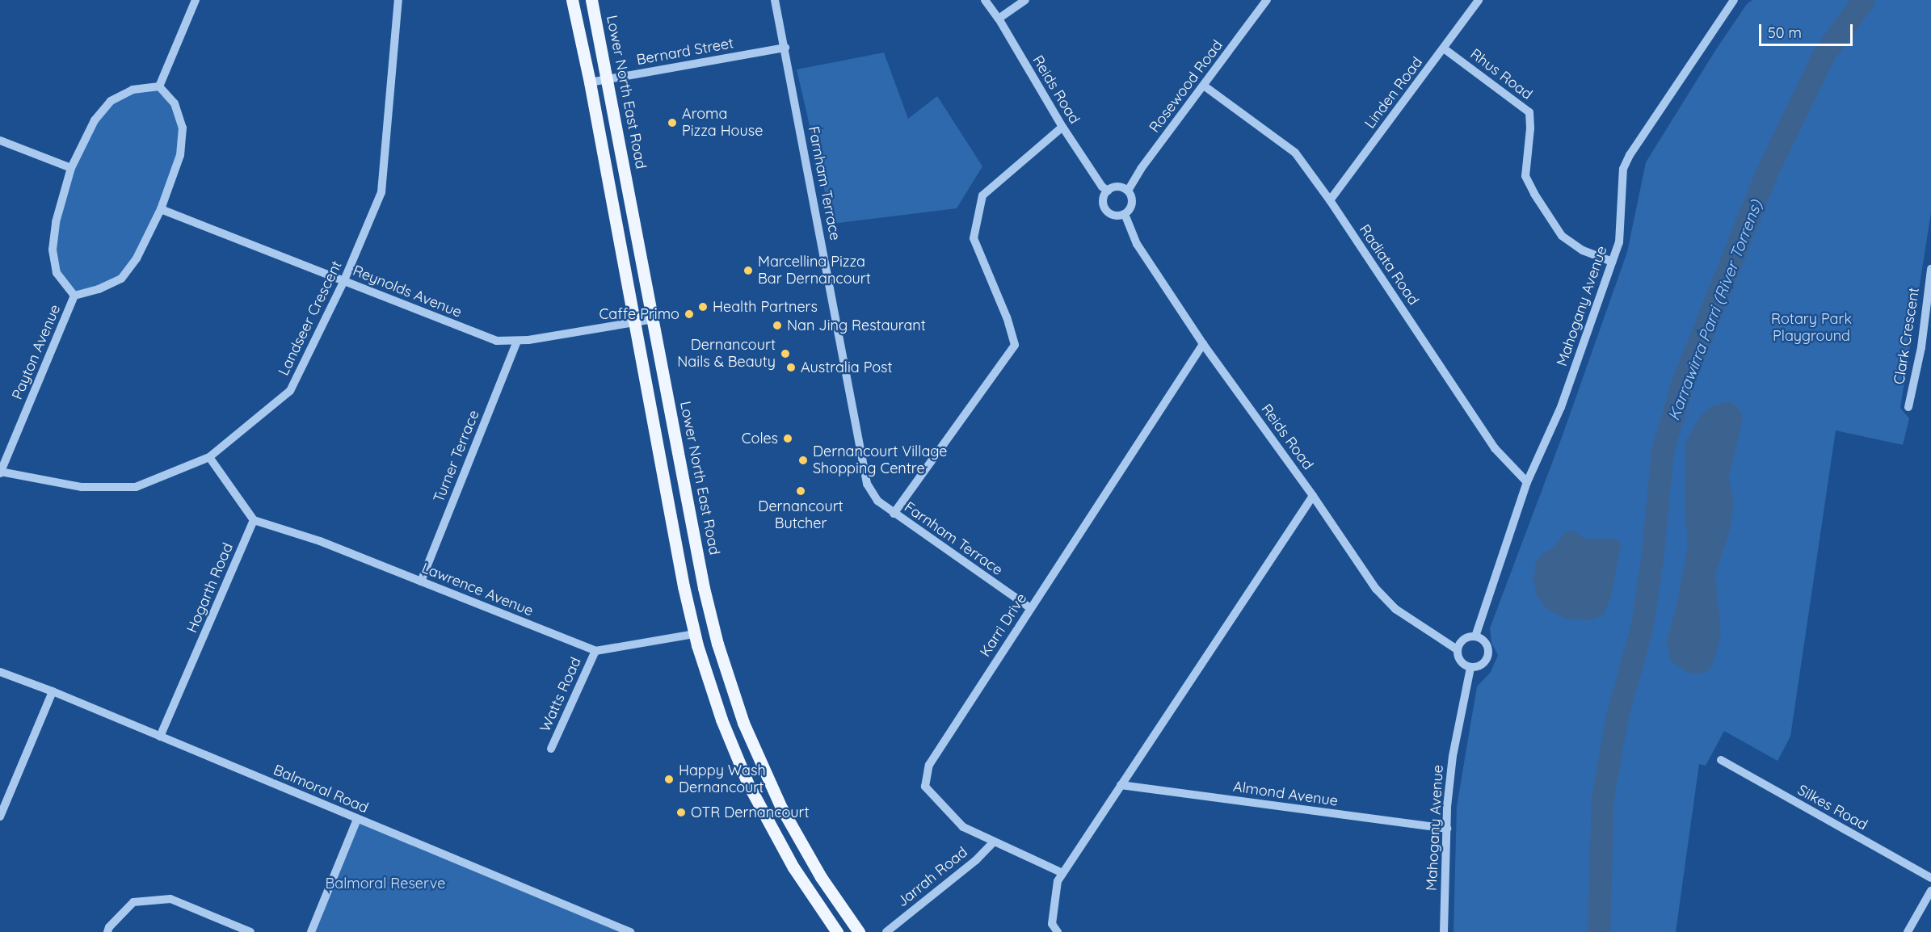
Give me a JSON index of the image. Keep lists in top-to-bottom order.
{
  "streets": {
    "main road": ["Lower North East Road"],
    "street": [
      "Bernard Street",
      "Rhus Road",
      "Rosewood Road",
      "Reids Road",
      "Linden Road",
      "Farnham Terrace",
      "Radiata Road",
      "Reynolds Avenue",
      "Mahogany Avenue",
      "Landseer Crescent",
      "Clark Crescent",
      "Payton Avenue",
      "Turner Terrace",
      "Hogarth Road",
      "Lawrence Avenue",
      "Karri Drive",
      "Watts Road",
      "Balmoral Road",
      "Almond Avenue",
      "Silkes Road",
      "Jarrah Road"
    ]
  },
  "crossings": [
    ["Bernard Street", "Lower North East Road"],
    ["Bernard Street", "Farnham Terrace"],
    ["Rhus Road", "Linden Road"],
    ["Rhus Road", "Mahogany Avenue"],
    ["Rosewood Road", "Reids Road"],
    ["Rosewood Road", "Radiata Road"],
    ["Reids Road", "Mahogany Avenue"],
    ["Reids Road", "Karri Drive"],
    ["Lower North East Road", "Reynolds Avenue"],
    ["Linden Road", "Radiata Road"],
    ["Farnham Terrace", "Karri Drive"],
    ["Radiata Road", "Mahogany Avenue"],
    ["Reynolds Avenue", "Landseer Crescent"],
    ["Reynolds Avenue", "Payton Avenue"],
    ["Reynolds Avenue", "Turner Terrace"],
    ["Mahogany Avenue", "Almond Avenue"],
    ["Landseer Crescent", "Payton Avenue"],
    ["Turner Terrace", "Lawrence Avenue"],
    ["Hogarth Road", "Lawrence Avenue"],
    ["Hogarth Road", "Balmoral Road"],
    ["Lawrence Avenue", "Watts Road"],
    ["Karri Drive", "Jarrah Road"]
  ],
  "water": ["Karrawirra Parri (River Torrens)"],
  "parks": ["Rotary Park Playground", "Balmoral Reserve"],
  "places": [
    "Aroma Pizza House",
    "Marcellina Pizza Bar Dernancourt",
    "Health Partners",
    "Caffe Primo",
    "Nan Jing Restaurant",
    "Dernancourt Nails & Beauty",
    "Australia Post",
    "Coles",
    "Dernancourt Village Shopping Centre",
    "Dernancourt Butcher",
    "Happy Wash Dernancourt",
    "OTR Dernancourt"
  ],
  "scale_bar": "50 m"
}
